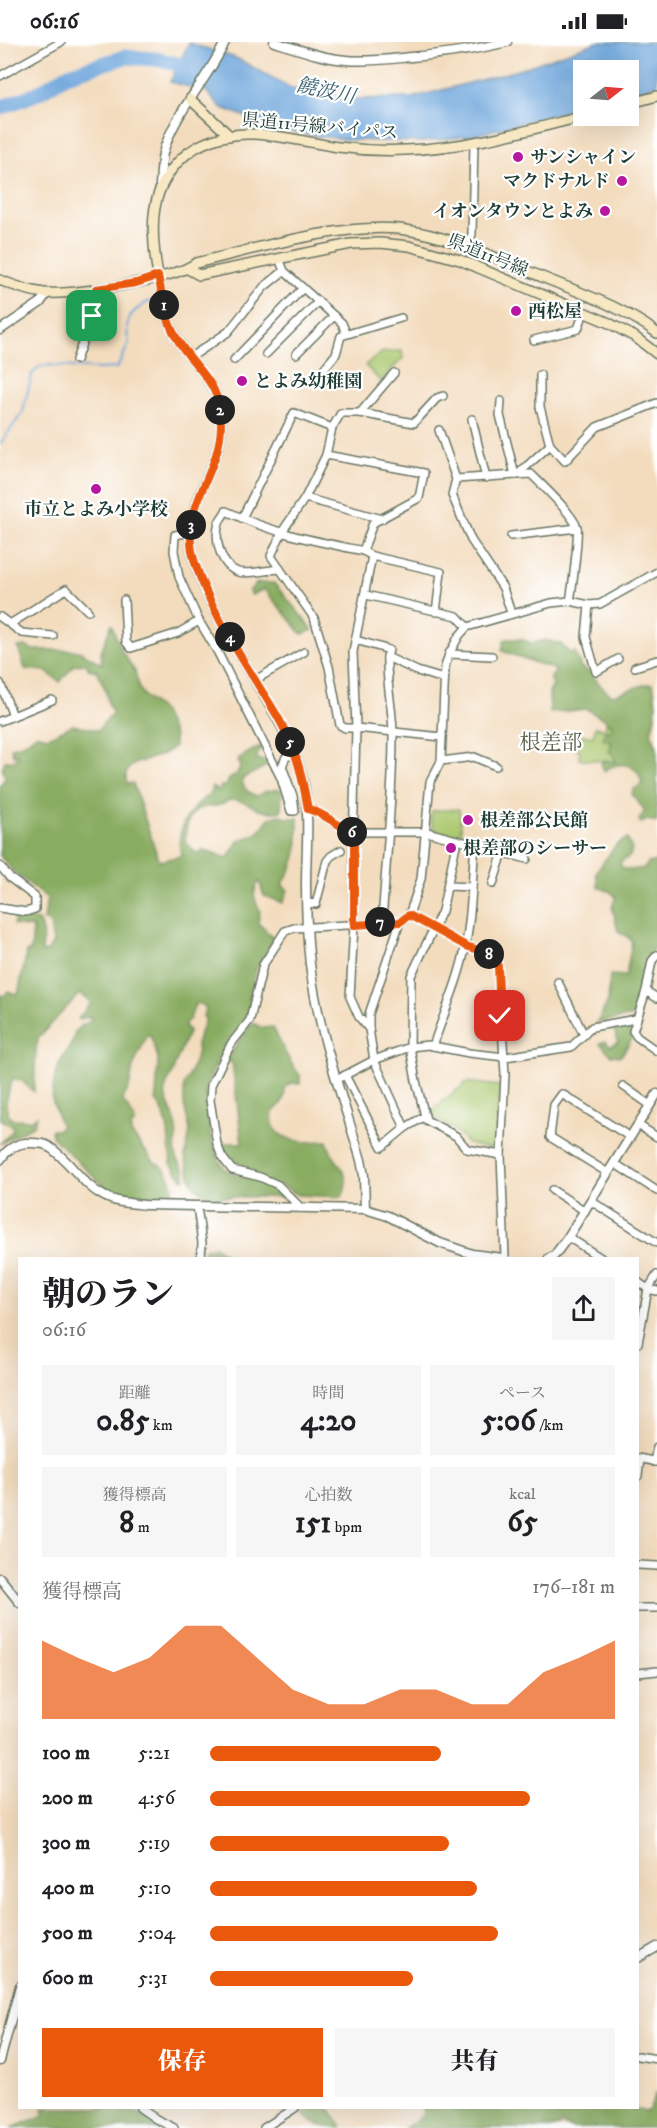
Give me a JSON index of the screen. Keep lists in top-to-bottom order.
{
  "streets": {
    "main road": ["県道11号線バイパス", "県道11号線"]
  },
  "crossings": [
    ["県道11号線バイパス", "県道11号線"]
  ],
  "districts": ["根差部"],
  "water": ["饒波川"],
  "places": [
    "サンシャイン",
    "マクドナルド",
    "イオンタウンとよみ",
    "西松屋",
    "とよみ幼稚園",
    "市立とよみ小学校",
    "根差部公民館",
    "根差部のシーサー"
  ],
  "north": "right",
  "page": {
    "status": "06:16",
    "pins": [
      "1",
      "2",
      "3",
      "4",
      "5",
      "6",
      "7",
      "8"
    ],
    "heading": ["朝のラン", "06:16"],
    "stats": [
      ["距離", "0.85 km"],
      ["時間", "4:20"],
      ["ペース", "5:06 /km"],
      ["獲得標高", "8 m"],
      ["心拍数", "151 bpm"],
      ["kcal", "65"]
    ],
    "chart": ["獲得標高", "176–181 m"],
    "list": [
      {
        "name": "100 m",
        "note": "5:21"
      },
      {
        "name": "200 m",
        "note": "4:56"
      },
      {
        "name": "300 m",
        "note": "5:19"
      },
      {
        "name": "400 m",
        "note": "5:10"
      },
      {
        "name": "500 m",
        "note": "5:04"
      },
      {
        "name": "600 m",
        "note": "5:31"
      }
    ],
    "buttons": ["保存", "共有"]
  }
}
